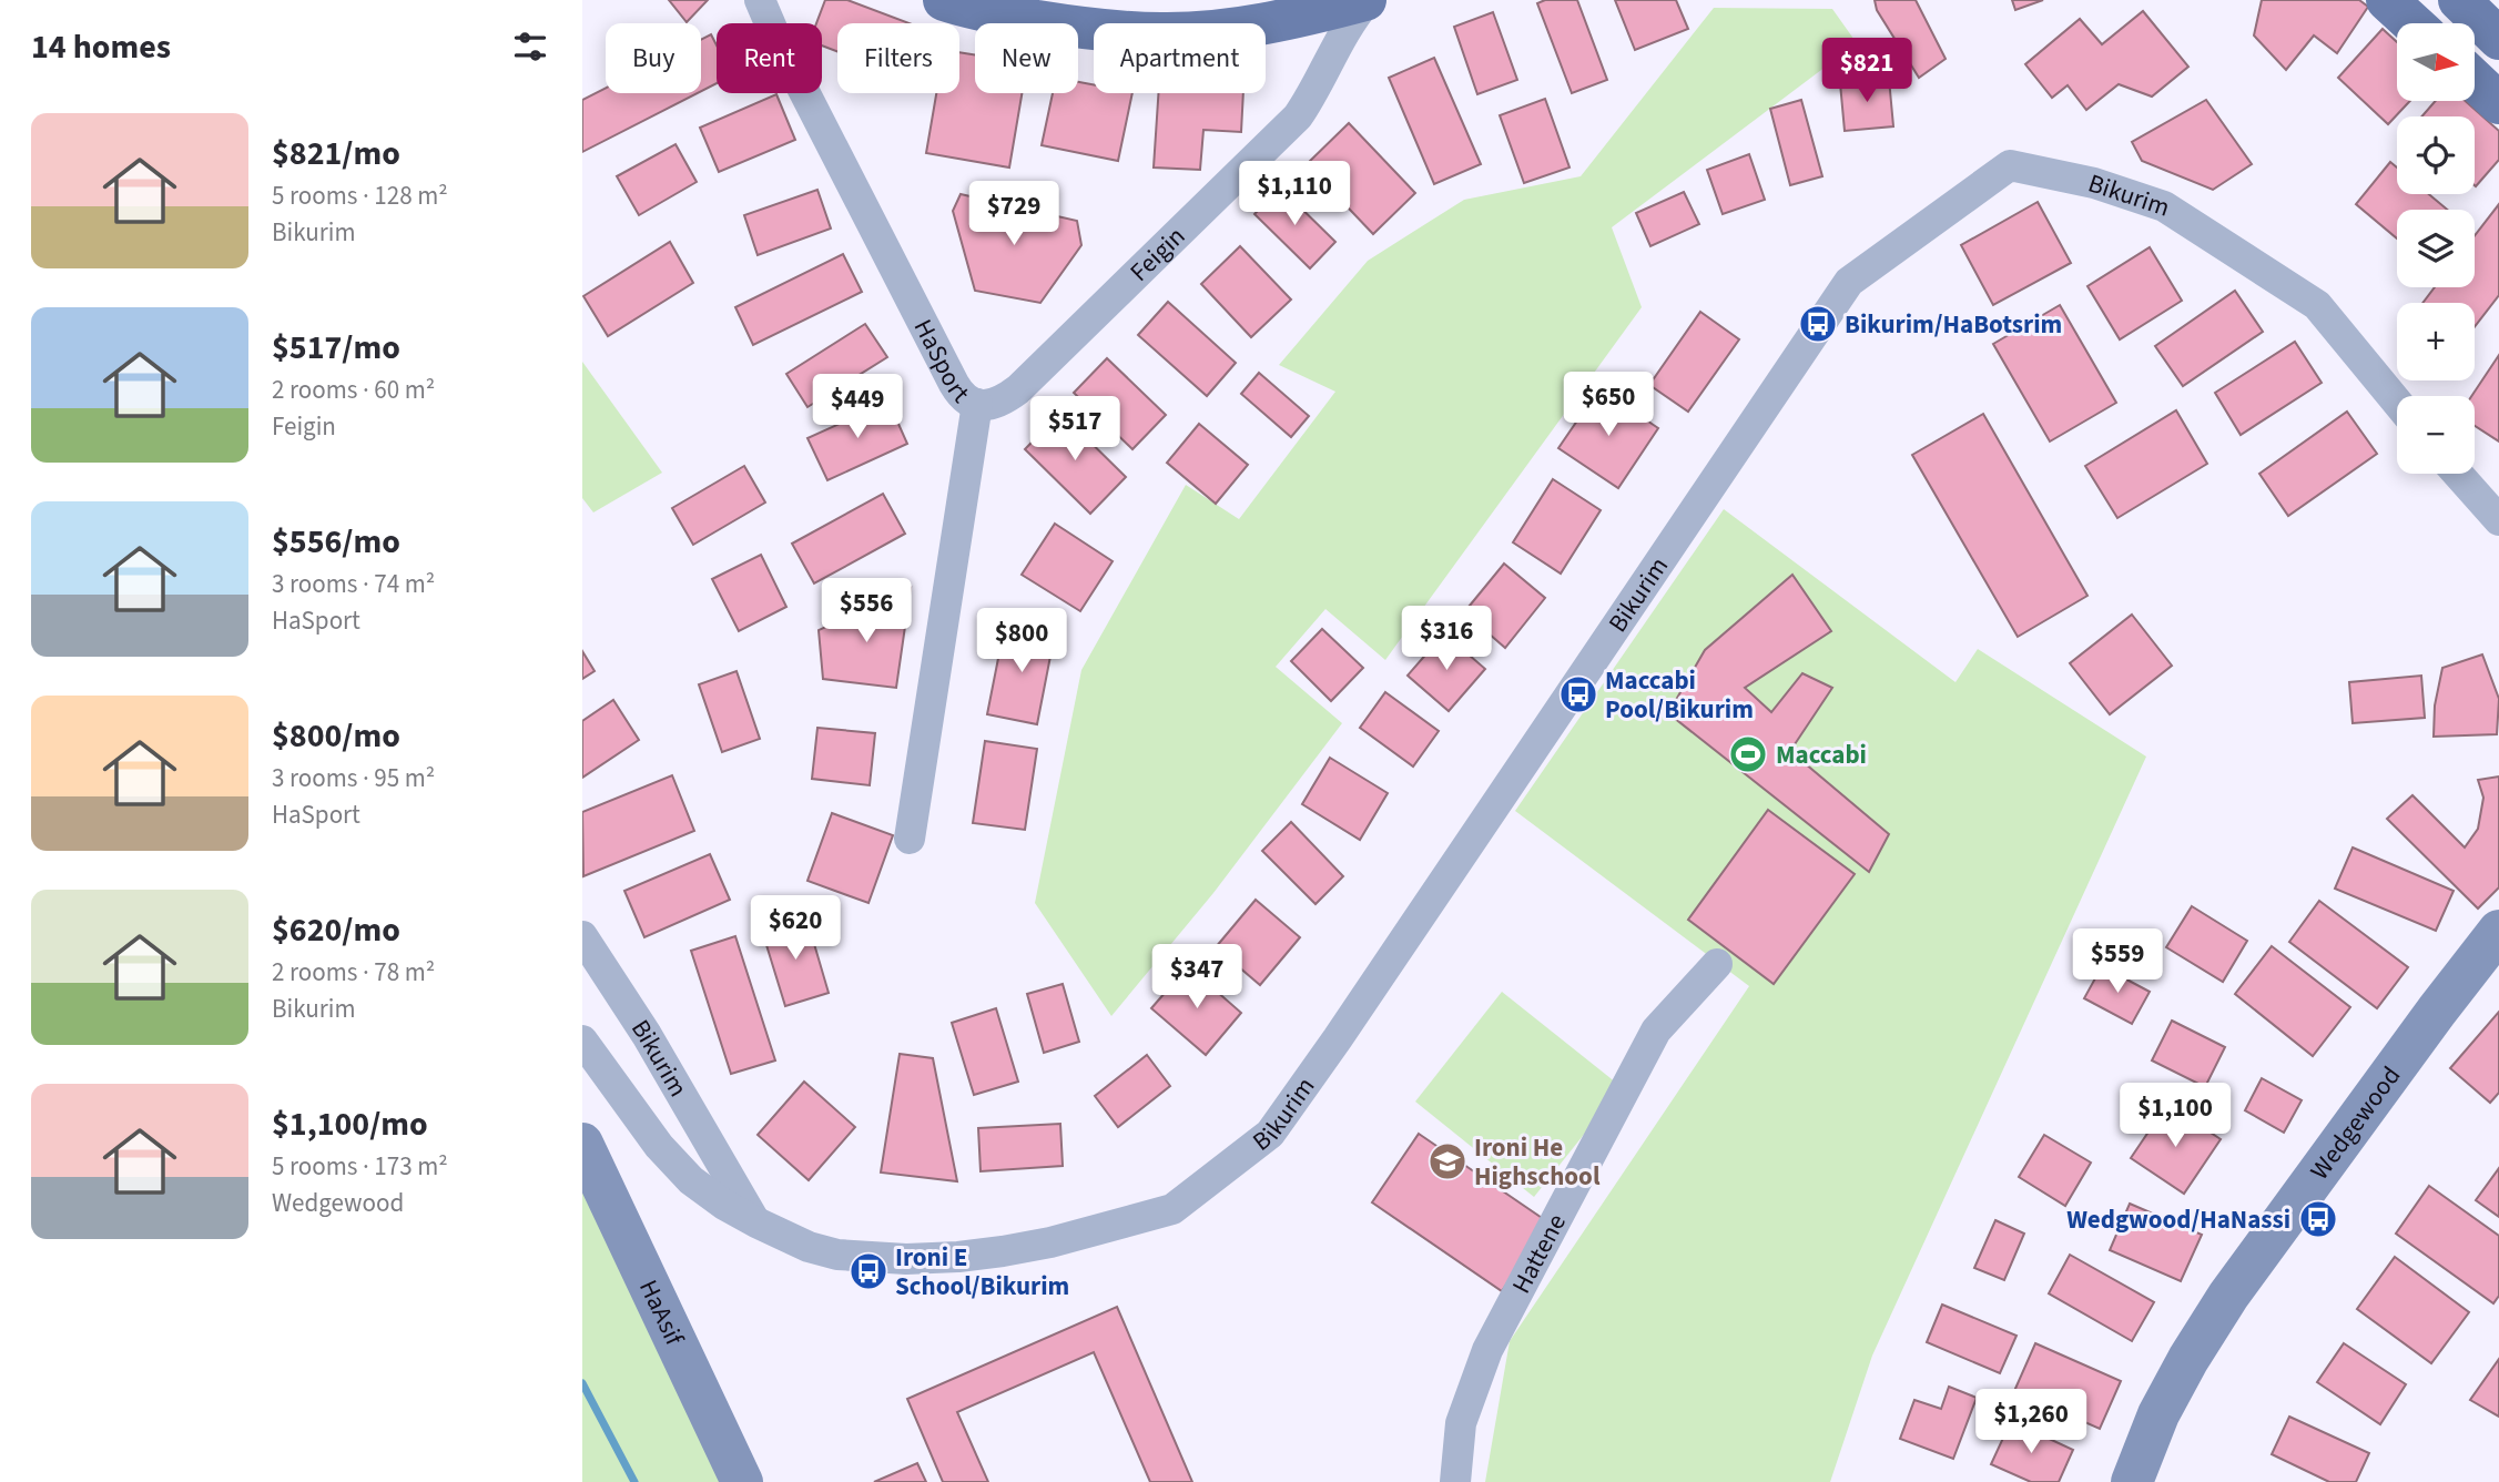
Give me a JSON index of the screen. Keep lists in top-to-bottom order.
{
  "streets": {
    "street": [
      "Bikurim",
      "Feigin",
      "HaSport",
      "Wedgewood",
      "Hattene",
      "HaAsif"
    ]
  },
  "crossings": [
    ["Feigin", "HaSport"]
  ],
  "places": {
    "bus stop": [
      "Bikurim/HaBotsrim",
      "Maccabi Pool/Bikurim",
      "Wedgwood/HaNassi",
      "Ironi E School/Bikurim"
    ],
    "sports": ["Maccabi"],
    "school or university": ["Ironi He Highschool"]
  },
  "north": "right",
  "page": {
    "heading": "14 homes",
    "map_buttons": ["+", "−"],
    "chip": [
      "Buy",
      "Rent",
      "Filters",
      "New",
      "Apartment"
    ],
    "price": [
      "$821",
      "$1,110",
      "$729",
      "$650",
      "$449",
      "$517",
      "$556",
      "$316",
      "$800",
      "$620",
      "$559",
      "$347",
      "$1,100",
      "$1,260"
    ],
    "list": [
      {
        "name": "$821/mo",
        "note": "5 rooms · 128 m² · Bikurim"
      },
      {
        "name": "$517/mo",
        "note": "2 rooms · 60 m² · Feigin"
      },
      {
        "name": "$556/mo",
        "note": "3 rooms · 74 m² · HaSport"
      },
      {
        "name": "$800/mo",
        "note": "3 rooms · 95 m² · HaSport"
      },
      {
        "name": "$620/mo",
        "note": "2 rooms · 78 m² · Bikurim"
      },
      {
        "name": "$1,100/mo",
        "note": "5 rooms · 173 m² · Wedgewood"
      }
    ]
  }
}
